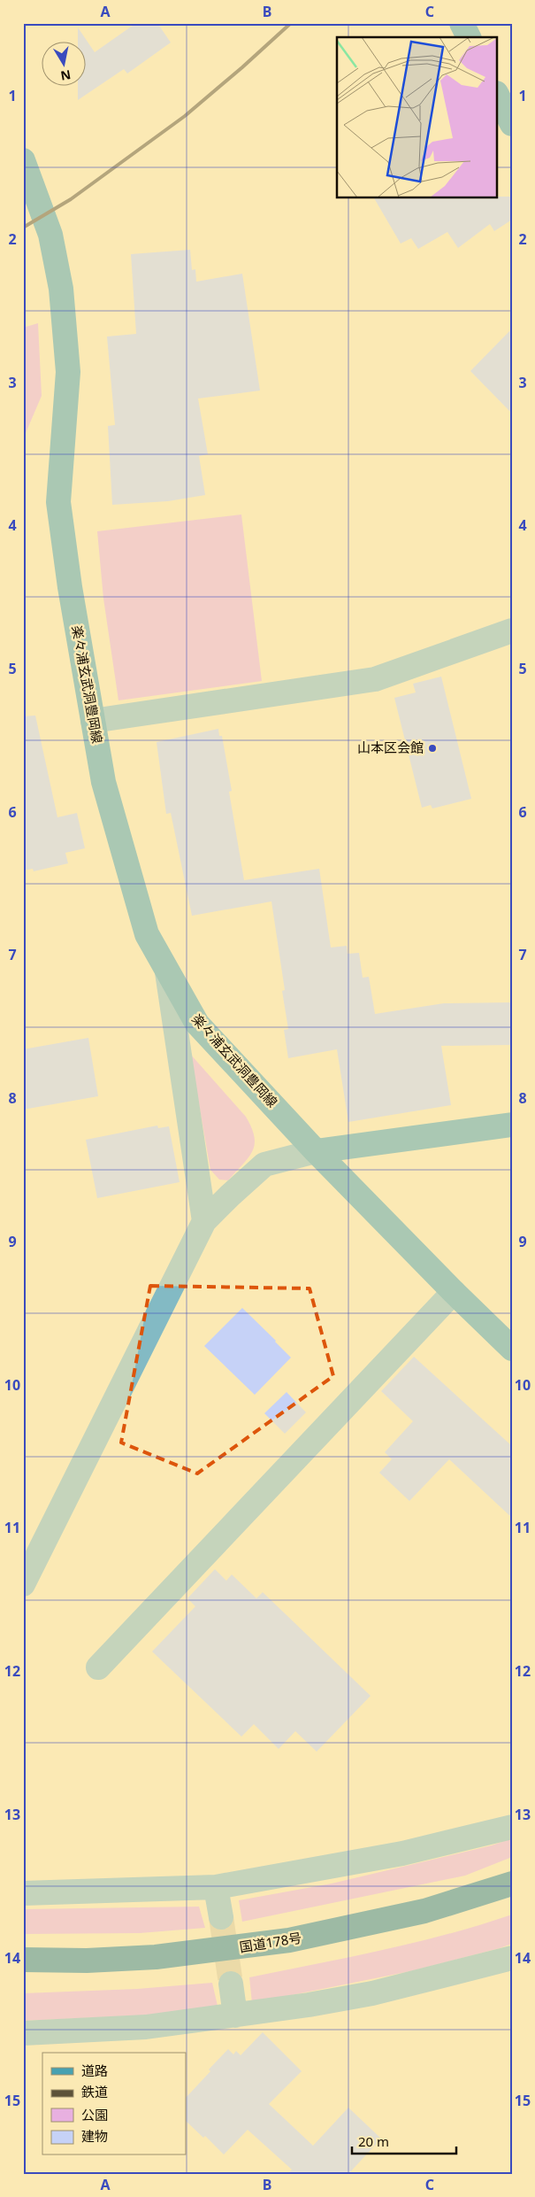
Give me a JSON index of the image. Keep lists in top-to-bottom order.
{
  "streets": {
    "highway": ["国道178号"],
    "main road": ["楽々浦玄武洞豊岡線"]
  },
  "places": ["山本区会館"],
  "legend": [
    "道路",
    "鉄道",
    "公園",
    "建物"
  ],
  "scale_bar": "20 m",
  "north": "bottom",
  "grid": {
    "columns": ["A", "B", "C"],
    "rows": [
      "1",
      "2",
      "3",
      "4",
      "5",
      "6",
      "7",
      "8",
      "9",
      "10",
      "11",
      "12",
      "13",
      "14",
      "15"
    ]
  }
}
